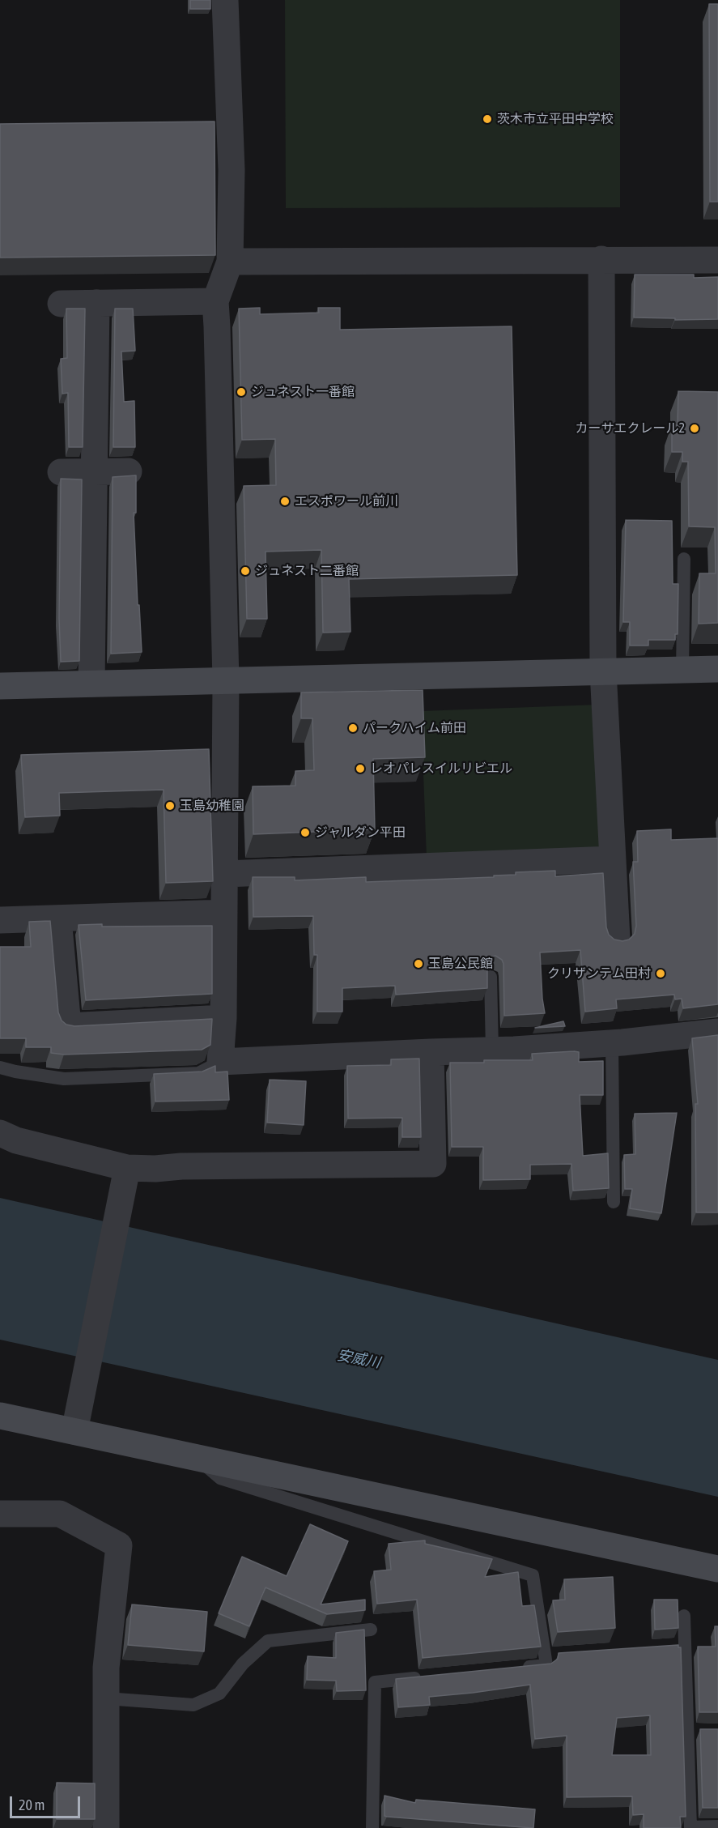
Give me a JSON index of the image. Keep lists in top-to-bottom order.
{
  "water": ["安威川"],
  "places": [
    "茨木市立平田中学校",
    "ジュネスト一番館",
    "カーサエクレール2",
    "エスポワール前川",
    "ジュネスト二番館",
    "パークハイム前田",
    "レオパレスイルリビエル",
    "玉島幼稚園",
    "ジャルダン平田",
    "玉島公民館",
    "クリザンテム田村"
  ],
  "scale_bar": "20 m"
}
